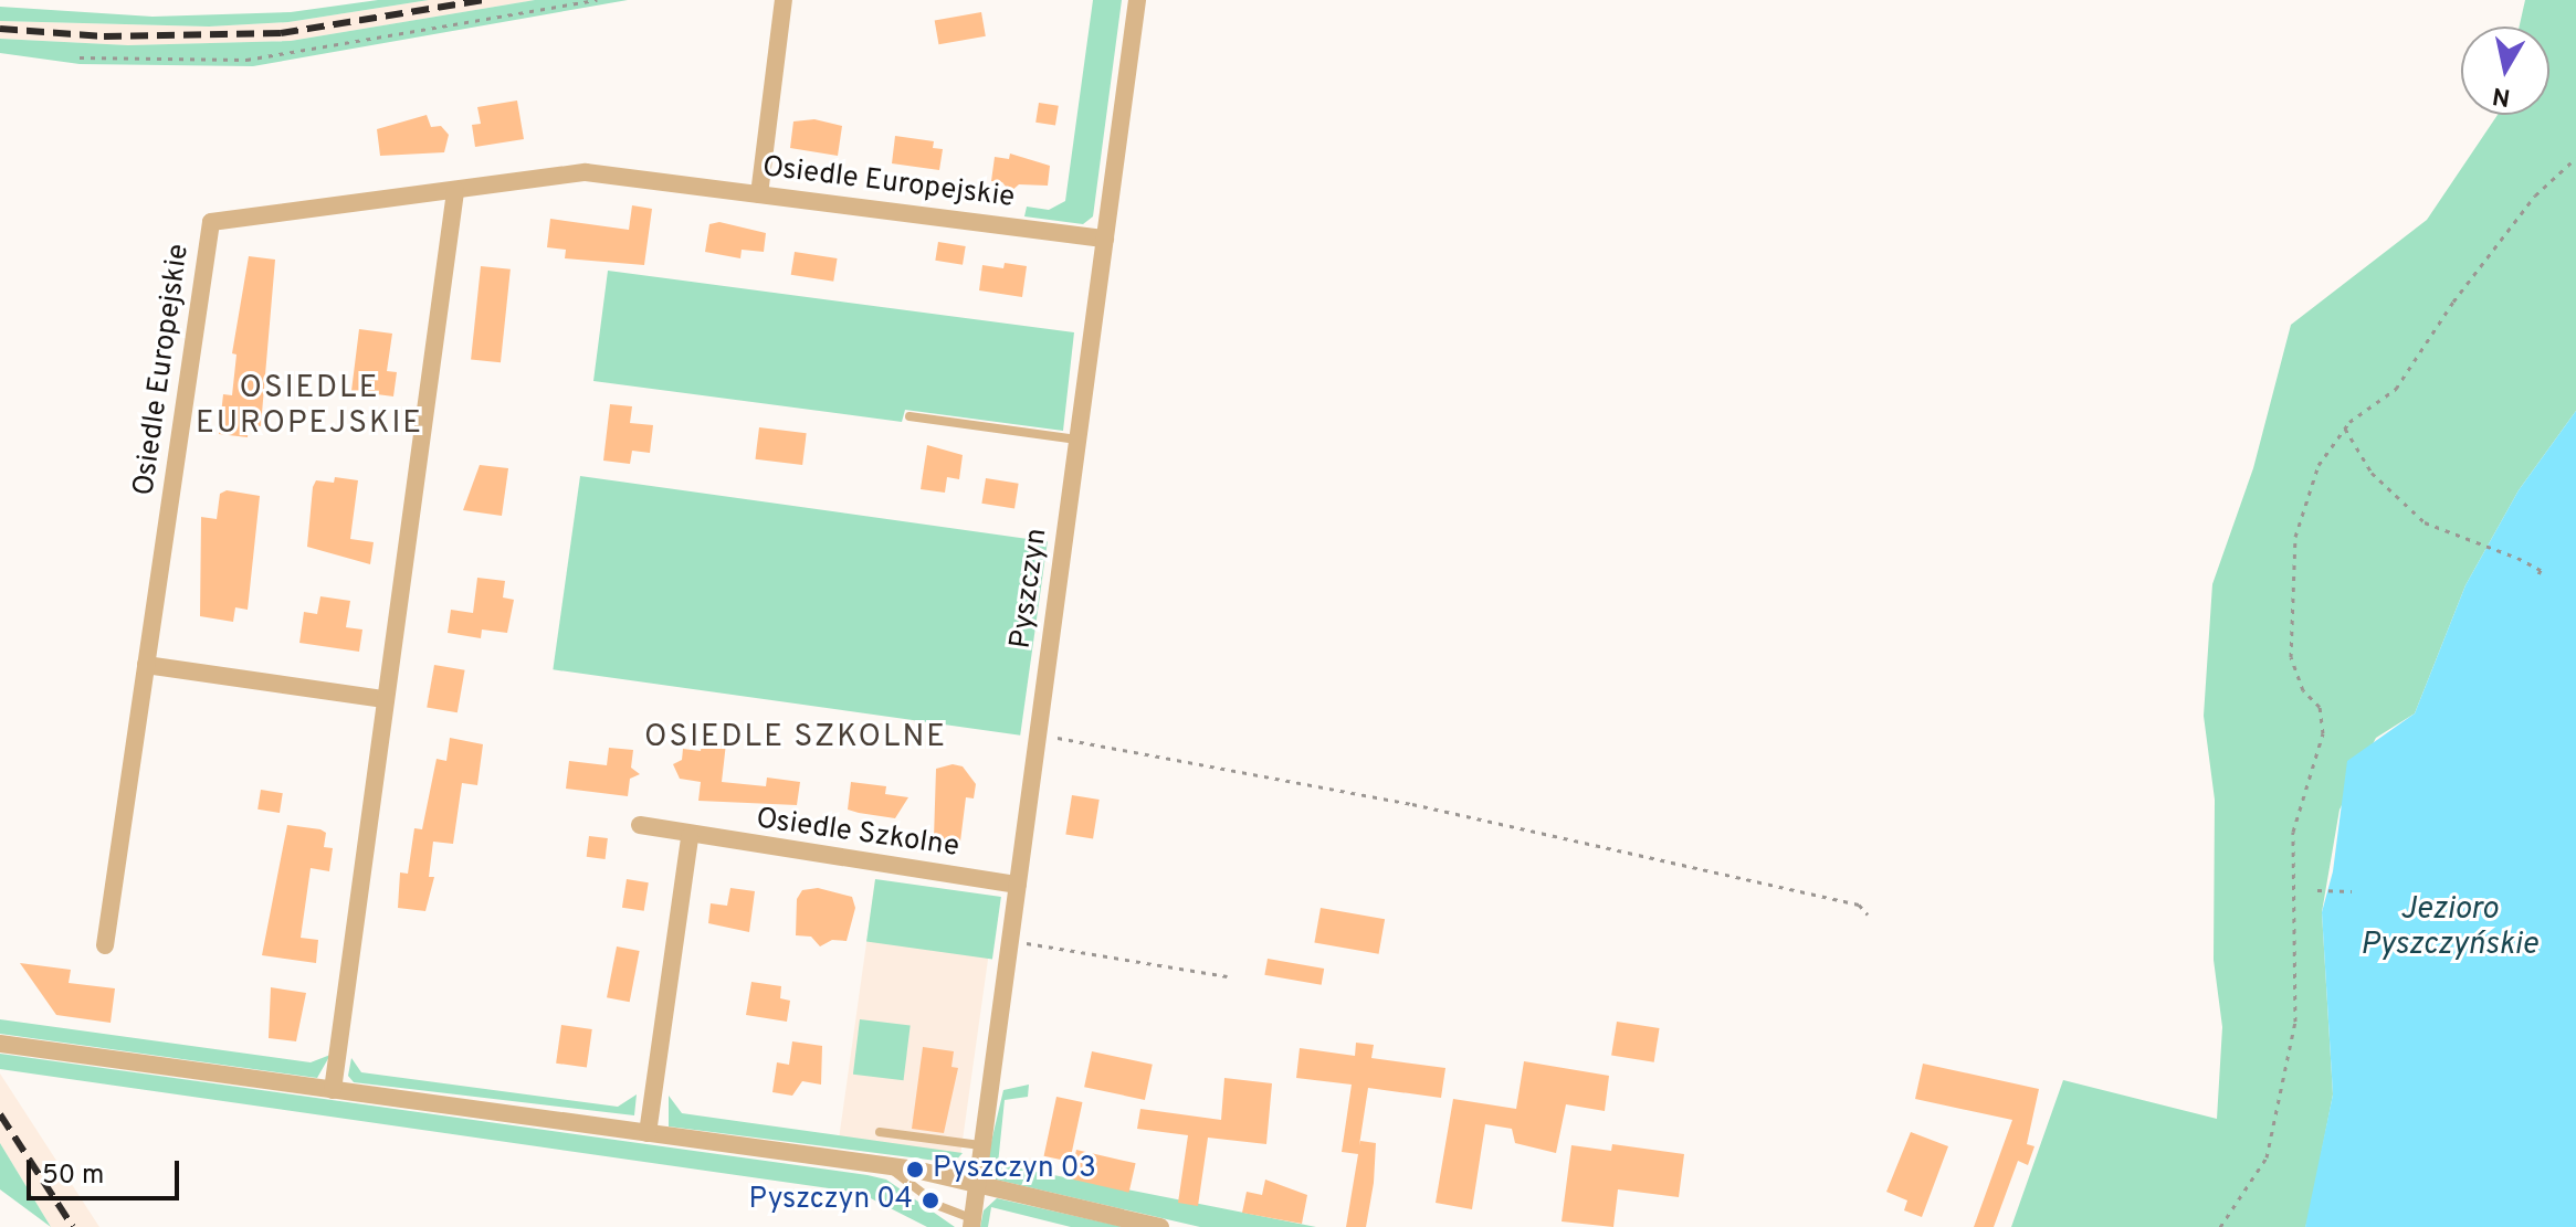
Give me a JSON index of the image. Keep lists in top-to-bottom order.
{
  "streets": {
    "street": ["Osiedle Europejskie", "Pyszczyn", "Osiedle Szkolne"]
  },
  "crossings": [
    ["Osiedle Europejskie", "Pyszczyn"],
    ["Pyszczyn", "Osiedle Szkolne"]
  ],
  "districts": ["OSIEDLE EUROPEJSKIE", "OSIEDLE SZKOLNE"],
  "water": ["Jezioro Pyszczyńskie"],
  "places": ["Pyszczyn 03", "Pyszczyn 04"],
  "scale_bar": "50 m",
  "north": "bottom"
}
